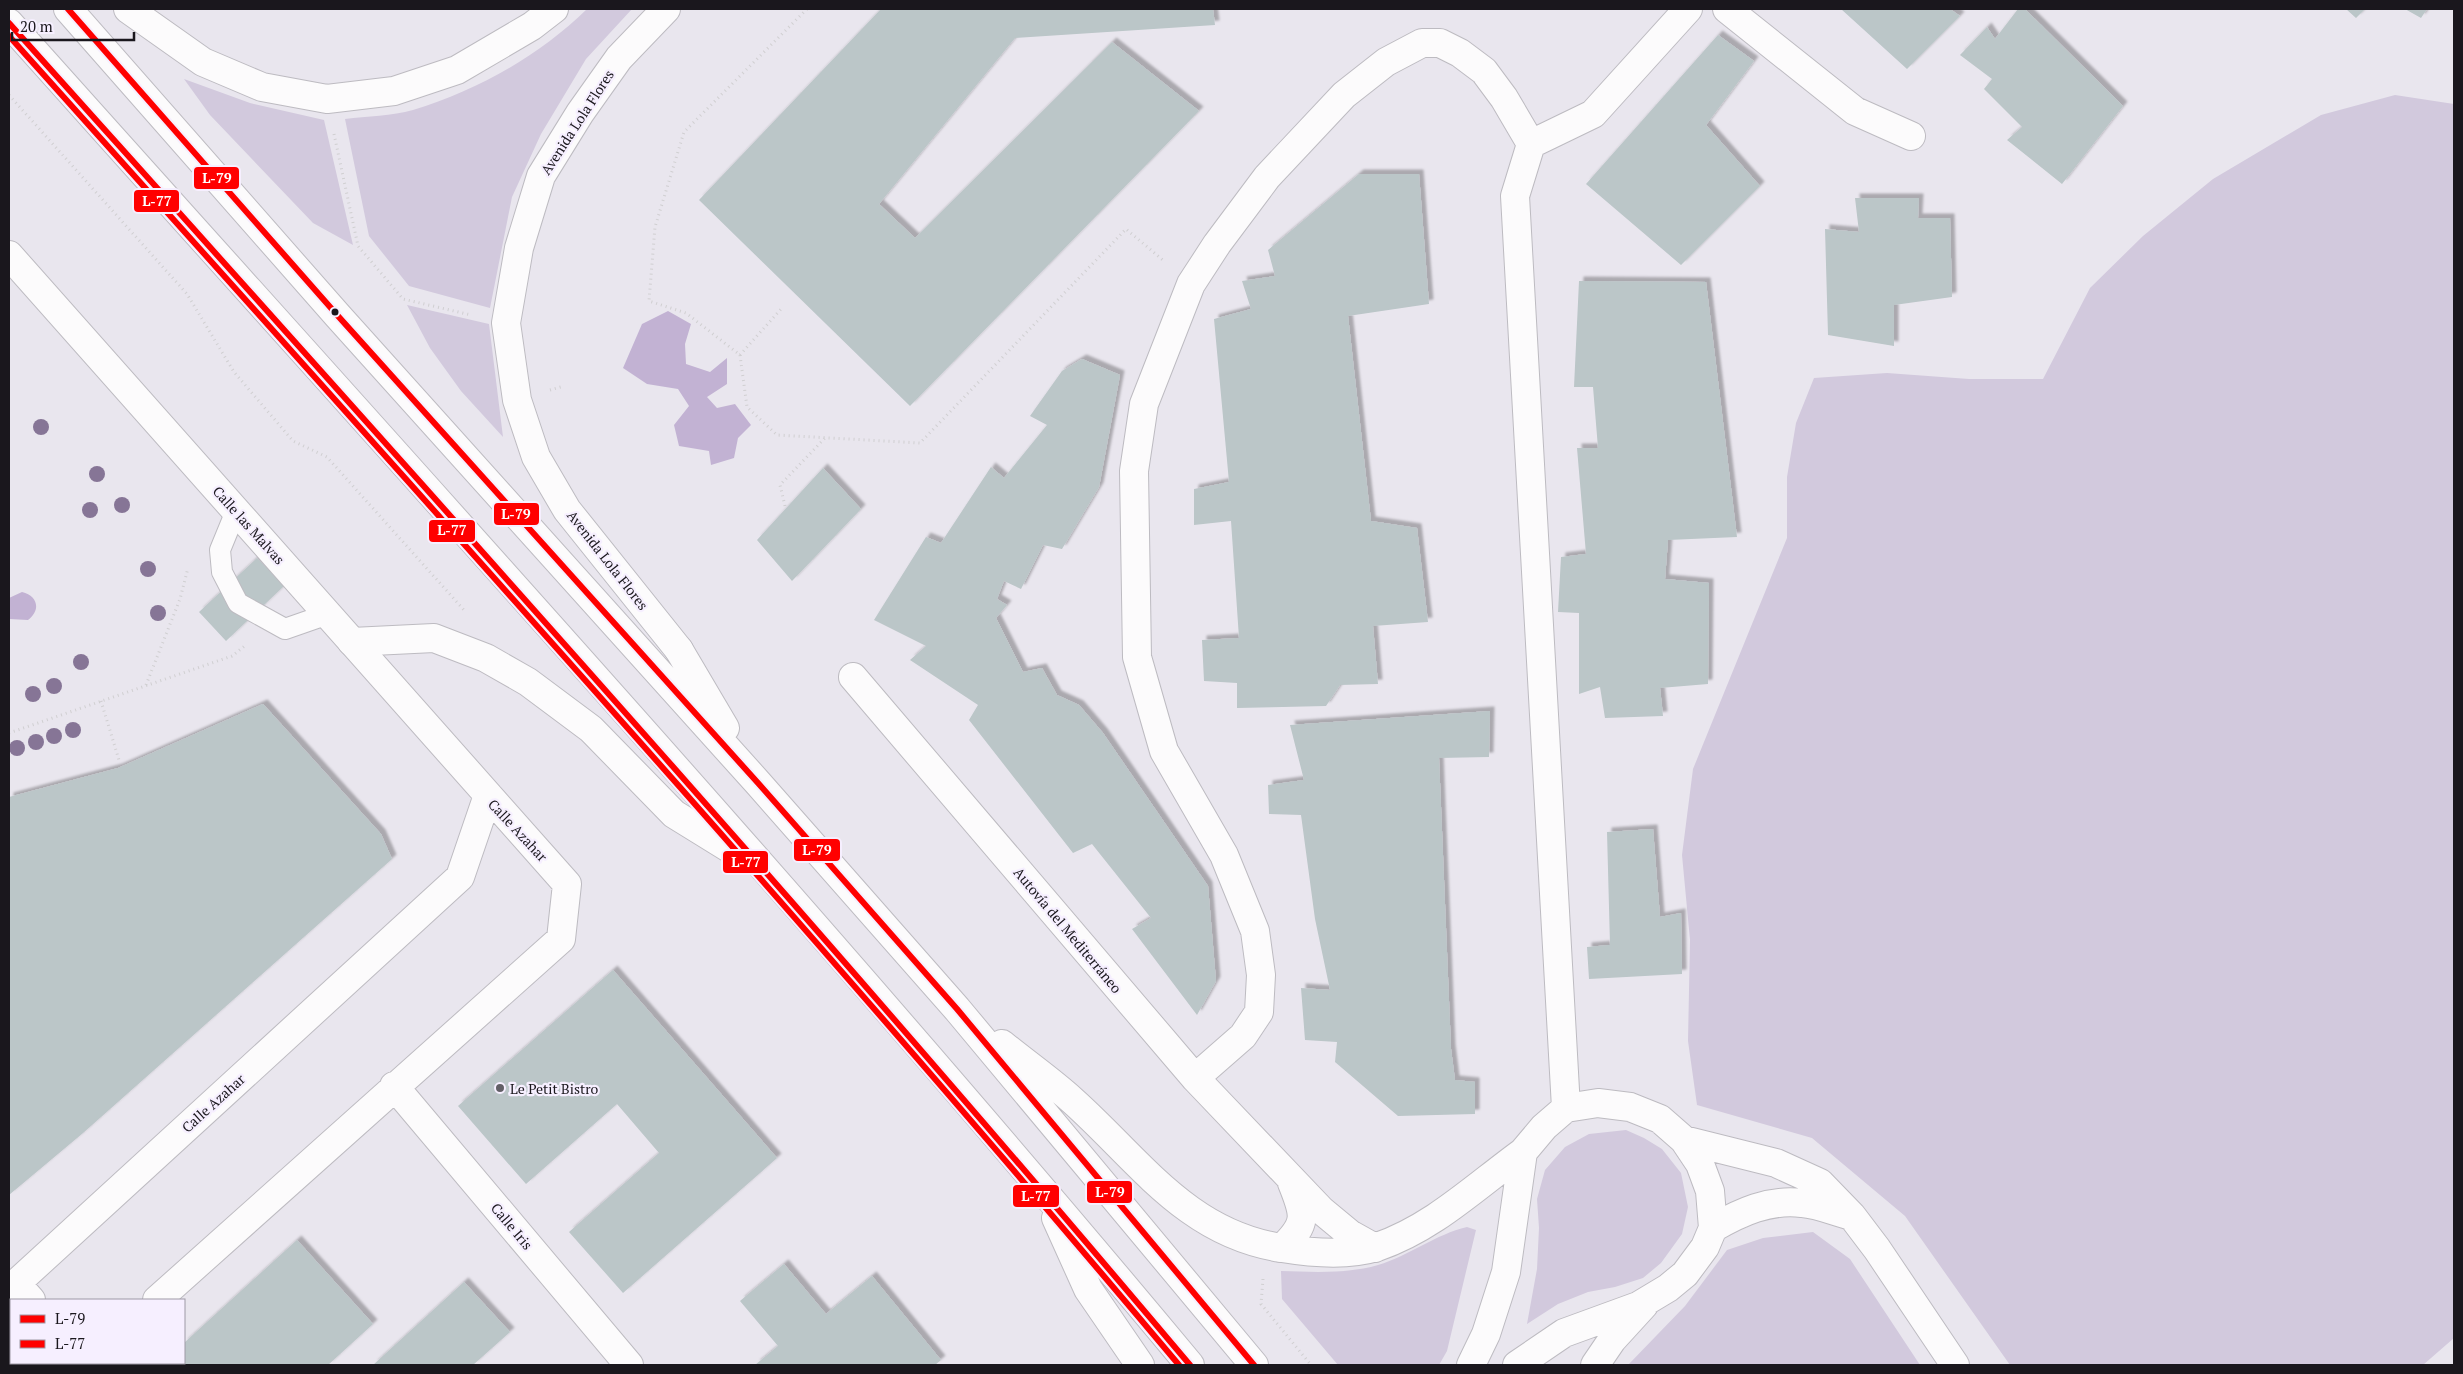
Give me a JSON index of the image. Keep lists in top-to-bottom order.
{
  "streets": {
    "main road": [
      "Avenida Lola Flores",
      "Calle las Malvas",
      "Calle Azahar",
      "Autovía del Mediterráneo",
      "Calle Iris"
    ]
  },
  "crossings": [
    ["Calle las Malvas", "Calle Azahar"],
    ["Calle Azahar", "Calle Iris"]
  ],
  "places": ["Le Petit Bistro"],
  "lines": ["transit line L-79", "transit line L-77"],
  "legend": ["L-79", "L-77"],
  "scale_bar": "20 m"
}
